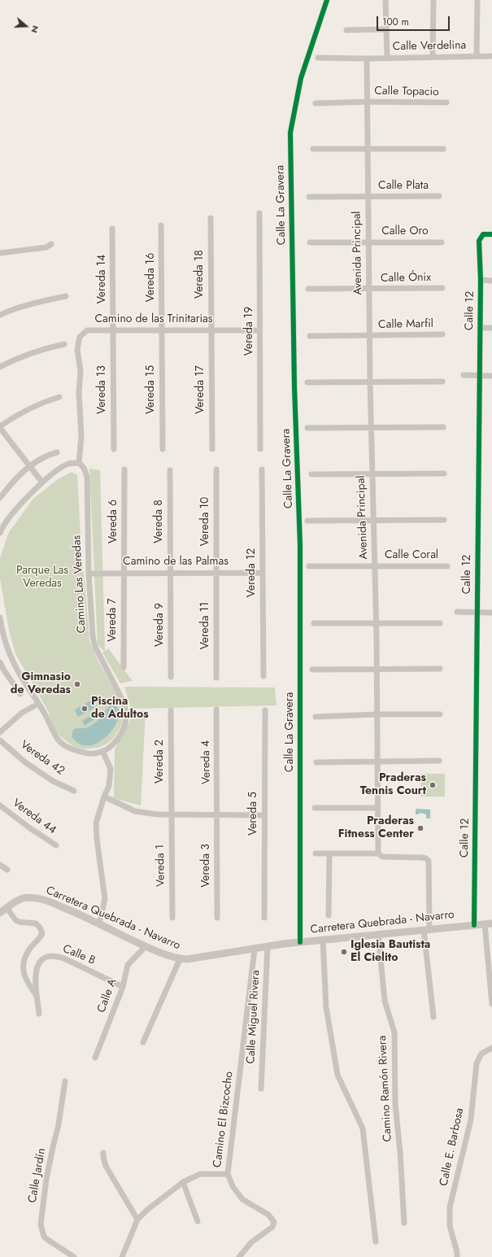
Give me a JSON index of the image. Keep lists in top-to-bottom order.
{
  "streets": {
    "street": [
      "Calle Verdelina",
      "Calle Topacio",
      "Calle Plata",
      "Calle La Gravera",
      "Calle Oro",
      "Avenida Principal",
      "Vereda 18",
      "Vereda 16",
      "Calle Ónix",
      "Vereda 14",
      "Calle 12",
      "Camino de las Trinitarias",
      "Calle Marfil",
      "Vereda 19",
      "Vereda 13",
      "Vereda 15",
      "Vereda 17",
      "Vereda 6",
      "Vereda 8",
      "Vereda 10",
      "Calle Coral",
      "Camino de las Palmas",
      "Vereda 12",
      "Camino Las Veredas",
      "Vereda 7",
      "Vereda 9",
      "Vereda 11",
      "Vereda 42",
      "Vereda 2",
      "Vereda 4",
      "Vereda 5",
      "Vereda 44",
      "Vereda 1",
      "Vereda 3",
      "Carretera Quebrada - Navarro",
      "Calle B",
      "Calle A",
      "Calle Miguel Rivera",
      "Camino Ramón Rivera",
      "Camino El Bizcocho",
      "Calle E. Barbosa",
      "Calle Jardín"
    ]
  },
  "crossings": [
    ["Calle Verdelina", "Avenida Principal"],
    ["Calle Topacio", "Avenida Principal"],
    ["Calle Plata", "Avenida Principal"],
    ["Calle La Gravera", "Carretera Quebrada - Navarro"],
    ["Calle Oro", "Avenida Principal"],
    ["Avenida Principal", "Calle Ónix"],
    ["Avenida Principal", "Calle Marfil"],
    ["Avenida Principal", "Calle Coral"],
    ["Vereda 18", "Camino de las Trinitarias"],
    ["Vereda 18", "Vereda 17"],
    ["Vereda 16", "Camino de las Trinitarias"],
    ["Vereda 16", "Vereda 15"],
    ["Vereda 14", "Camino de las Trinitarias"],
    ["Vereda 14", "Vereda 13"],
    ["Calle 12", "Carretera Quebrada - Navarro"],
    ["Camino de las Trinitarias", "Vereda 19"],
    ["Camino de las Trinitarias", "Vereda 13"],
    ["Camino de las Trinitarias", "Vereda 15"],
    ["Camino de las Trinitarias", "Vereda 17"],
    ["Camino de las Trinitarias", "Camino Las Veredas"],
    ["Vereda 6", "Camino de las Palmas"],
    ["Vereda 6", "Vereda 7"],
    ["Vereda 8", "Camino de las Palmas"],
    ["Vereda 8", "Vereda 9"],
    ["Vereda 10", "Camino de las Palmas"],
    ["Vereda 10", "Vereda 11"],
    ["Camino de las Palmas", "Vereda 12"],
    ["Camino de las Palmas", "Camino Las Veredas"],
    ["Camino de las Palmas", "Vereda 7"],
    ["Camino de las Palmas", "Vereda 9"],
    ["Camino de las Palmas", "Vereda 11"],
    ["Vereda 2", "Vereda 1"],
    ["Vereda 4", "Vereda 3"],
    ["Carretera Quebrada - Navarro", "Calle A"],
    ["Carretera Quebrada - Navarro", "Calle Miguel Rivera"],
    ["Carretera Quebrada - Navarro", "Camino Ramón Rivera"],
    ["Carretera Quebrada - Navarro", "Camino El Bizcocho"],
    ["Calle B", "Calle A"]
  ],
  "parks": ["Parque Las Veredas"],
  "places": [
    "Gimnasio de Veredas",
    "Piscina de Adultos",
    "Praderas Tennis Court",
    "Praderas Fitness Center",
    "Iglesia Bautista El Cielito"
  ],
  "scale_bar": "100 m",
  "north": "right"
}
